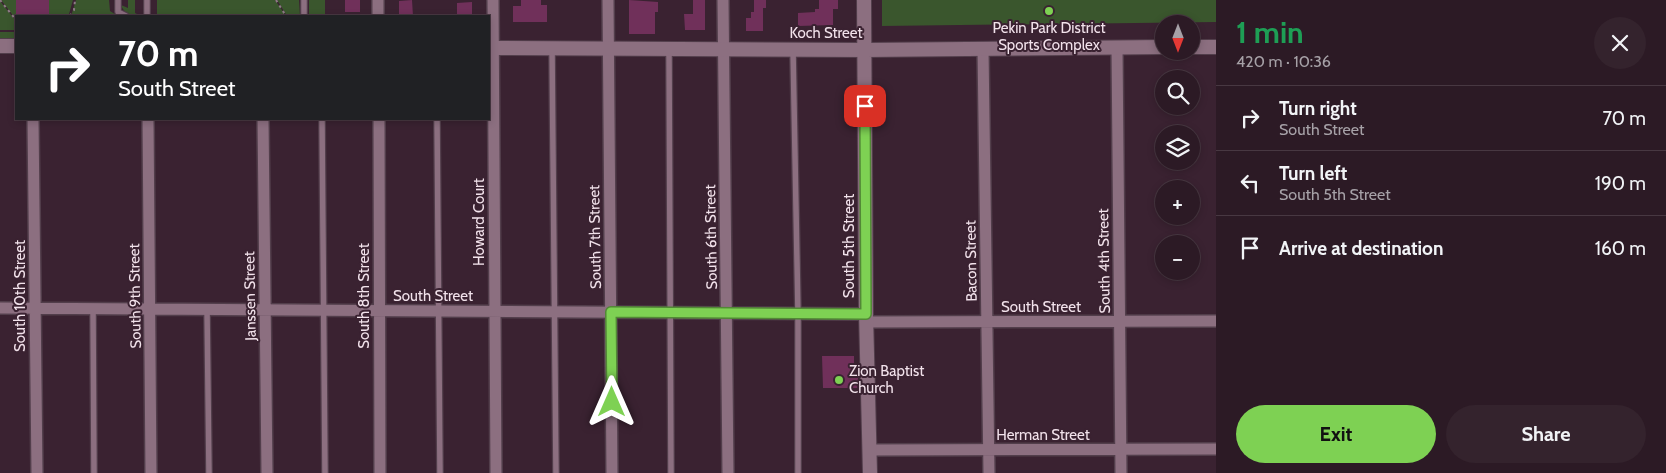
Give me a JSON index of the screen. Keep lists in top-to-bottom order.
{
  "streets": {
    "street": [
      "Koch Street",
      "Howard Court",
      "South 7th Street",
      "South 6th Street",
      "South 5th Street",
      "Bacon Street",
      "South 4th Street",
      "South 10th Street",
      "South 9th Street",
      "Janssen Street",
      "South 8th Street",
      "South Street",
      "Herman Street"
    ]
  },
  "crossings": [
    ["Koch Street", "Howard Court"],
    ["Koch Street", "South 7th Street"],
    ["Koch Street", "South 6th Street"],
    ["Koch Street", "South 5th Street"],
    ["Koch Street", "Bacon Street"],
    ["Koch Street", "South 4th Street"],
    ["Howard Court", "South Street"],
    ["South 7th Street", "South Street"],
    ["South 6th Street", "South Street"],
    ["South 5th Street", "South Street"],
    ["South 5th Street", "Herman Street"],
    ["Bacon Street", "South Street"],
    ["Bacon Street", "Herman Street"],
    ["South 4th Street", "South Street"],
    ["South 4th Street", "Herman Street"],
    ["South 10th Street", "South Street"],
    ["South 9th Street", "South Street"],
    ["Janssen Street", "South Street"],
    ["South 8th Street", "South Street"]
  ],
  "places": ["Pekin Park District Sports Complex", "Zion Baptist Church"],
  "north": "bottom",
  "page": {
    "heading": ["1 min", "420 m · 10:36"],
    "map_buttons": ["+", "−"],
    "turn": ["70 m", "South Street"],
    "list": [
      {
        "name": "Turn right",
        "note": "South Street",
        "value": "70 m"
      },
      {
        "name": "Turn left",
        "note": "South 5th Street",
        "value": "190 m"
      },
      {
        "name": "Arrive at destination",
        "value": "160 m"
      }
    ],
    "buttons": ["Exit", "Share"]
  }
}
